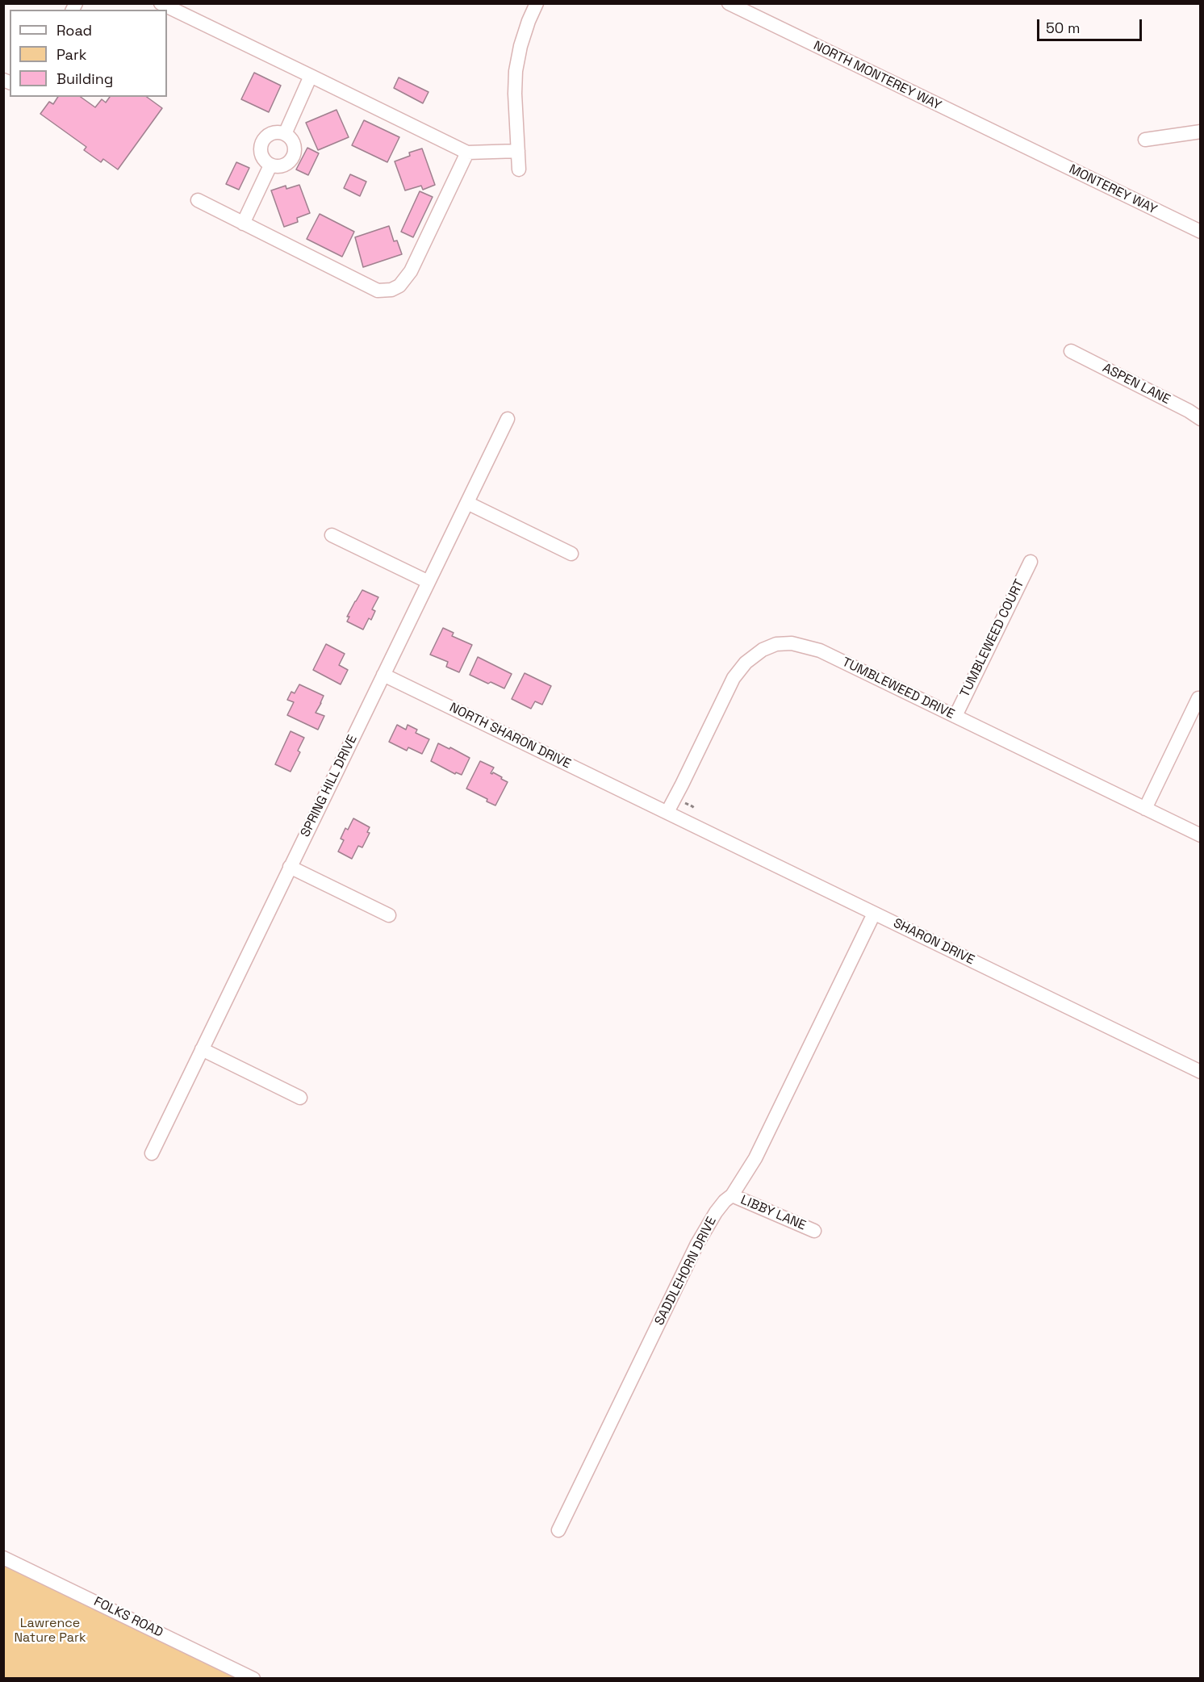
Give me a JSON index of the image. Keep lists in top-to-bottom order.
{
  "streets": {
    "street": [
      "NORTH MONTEREY WAY",
      "MONTEREY WAY",
      "ASPEN LANE",
      "TUMBLEWEED COURT",
      "TUMBLEWEED DRIVE",
      "NORTH SHARON DRIVE",
      "SPRING HILL DRIVE",
      "SHARON DRIVE",
      "LIBBY LANE",
      "SADDLEHORN DRIVE",
      "FOLKS ROAD"
    ]
  },
  "crossings": [
    ["NORTH MONTEREY WAY", "MONTEREY WAY"],
    ["TUMBLEWEED COURT", "TUMBLEWEED DRIVE"],
    ["TUMBLEWEED DRIVE", "NORTH SHARON DRIVE"],
    ["TUMBLEWEED DRIVE", "SHARON DRIVE"],
    ["NORTH SHARON DRIVE", "SPRING HILL DRIVE"],
    ["NORTH SHARON DRIVE", "SHARON DRIVE"],
    ["SHARON DRIVE", "SADDLEHORN DRIVE"],
    ["LIBBY LANE", "SADDLEHORN DRIVE"]
  ],
  "parks": ["Lawrence Nature Park"],
  "legend": ["Road", "Park", "Building"],
  "scale_bar": "50 m"
}
